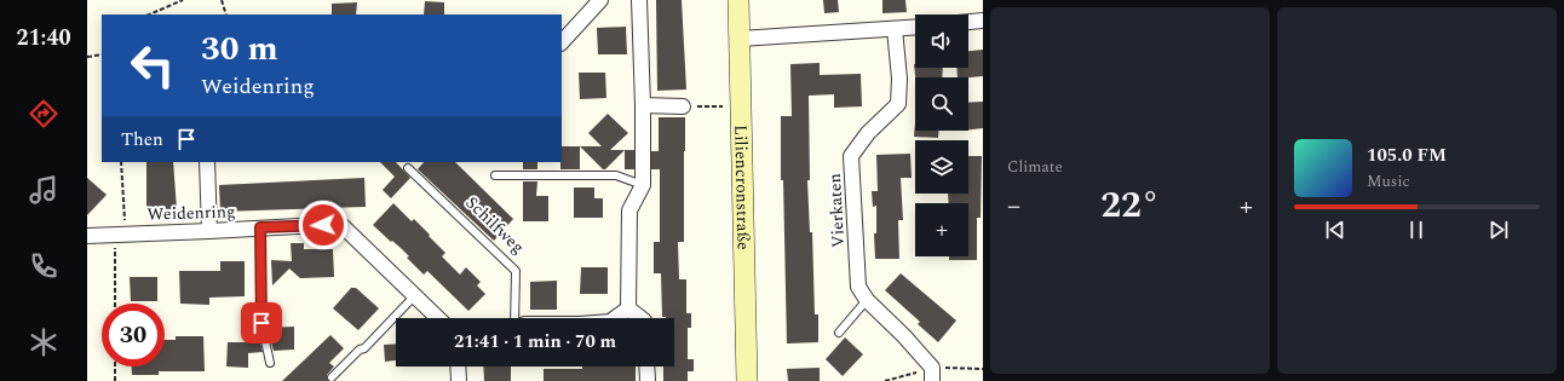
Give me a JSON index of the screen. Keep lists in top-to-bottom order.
{
  "streets": {
    "street": ["Liliencronstraße", "Vierkaten", "Weidenring"],
    "lane": ["Schilfweg"]
  },
  "page": {
    "tabs": "21:40",
    "tile": "Climate",
    "map_buttons": "+",
    "turn": ["30 m", "Weidenring"],
    "then": "Then",
    "song": ["105.0 FM", "Music"],
    "heat": ["−", "22°", "+"],
    "limit": "30",
    "trip": "21:41 · 1 min · 70 m"
  }
}
